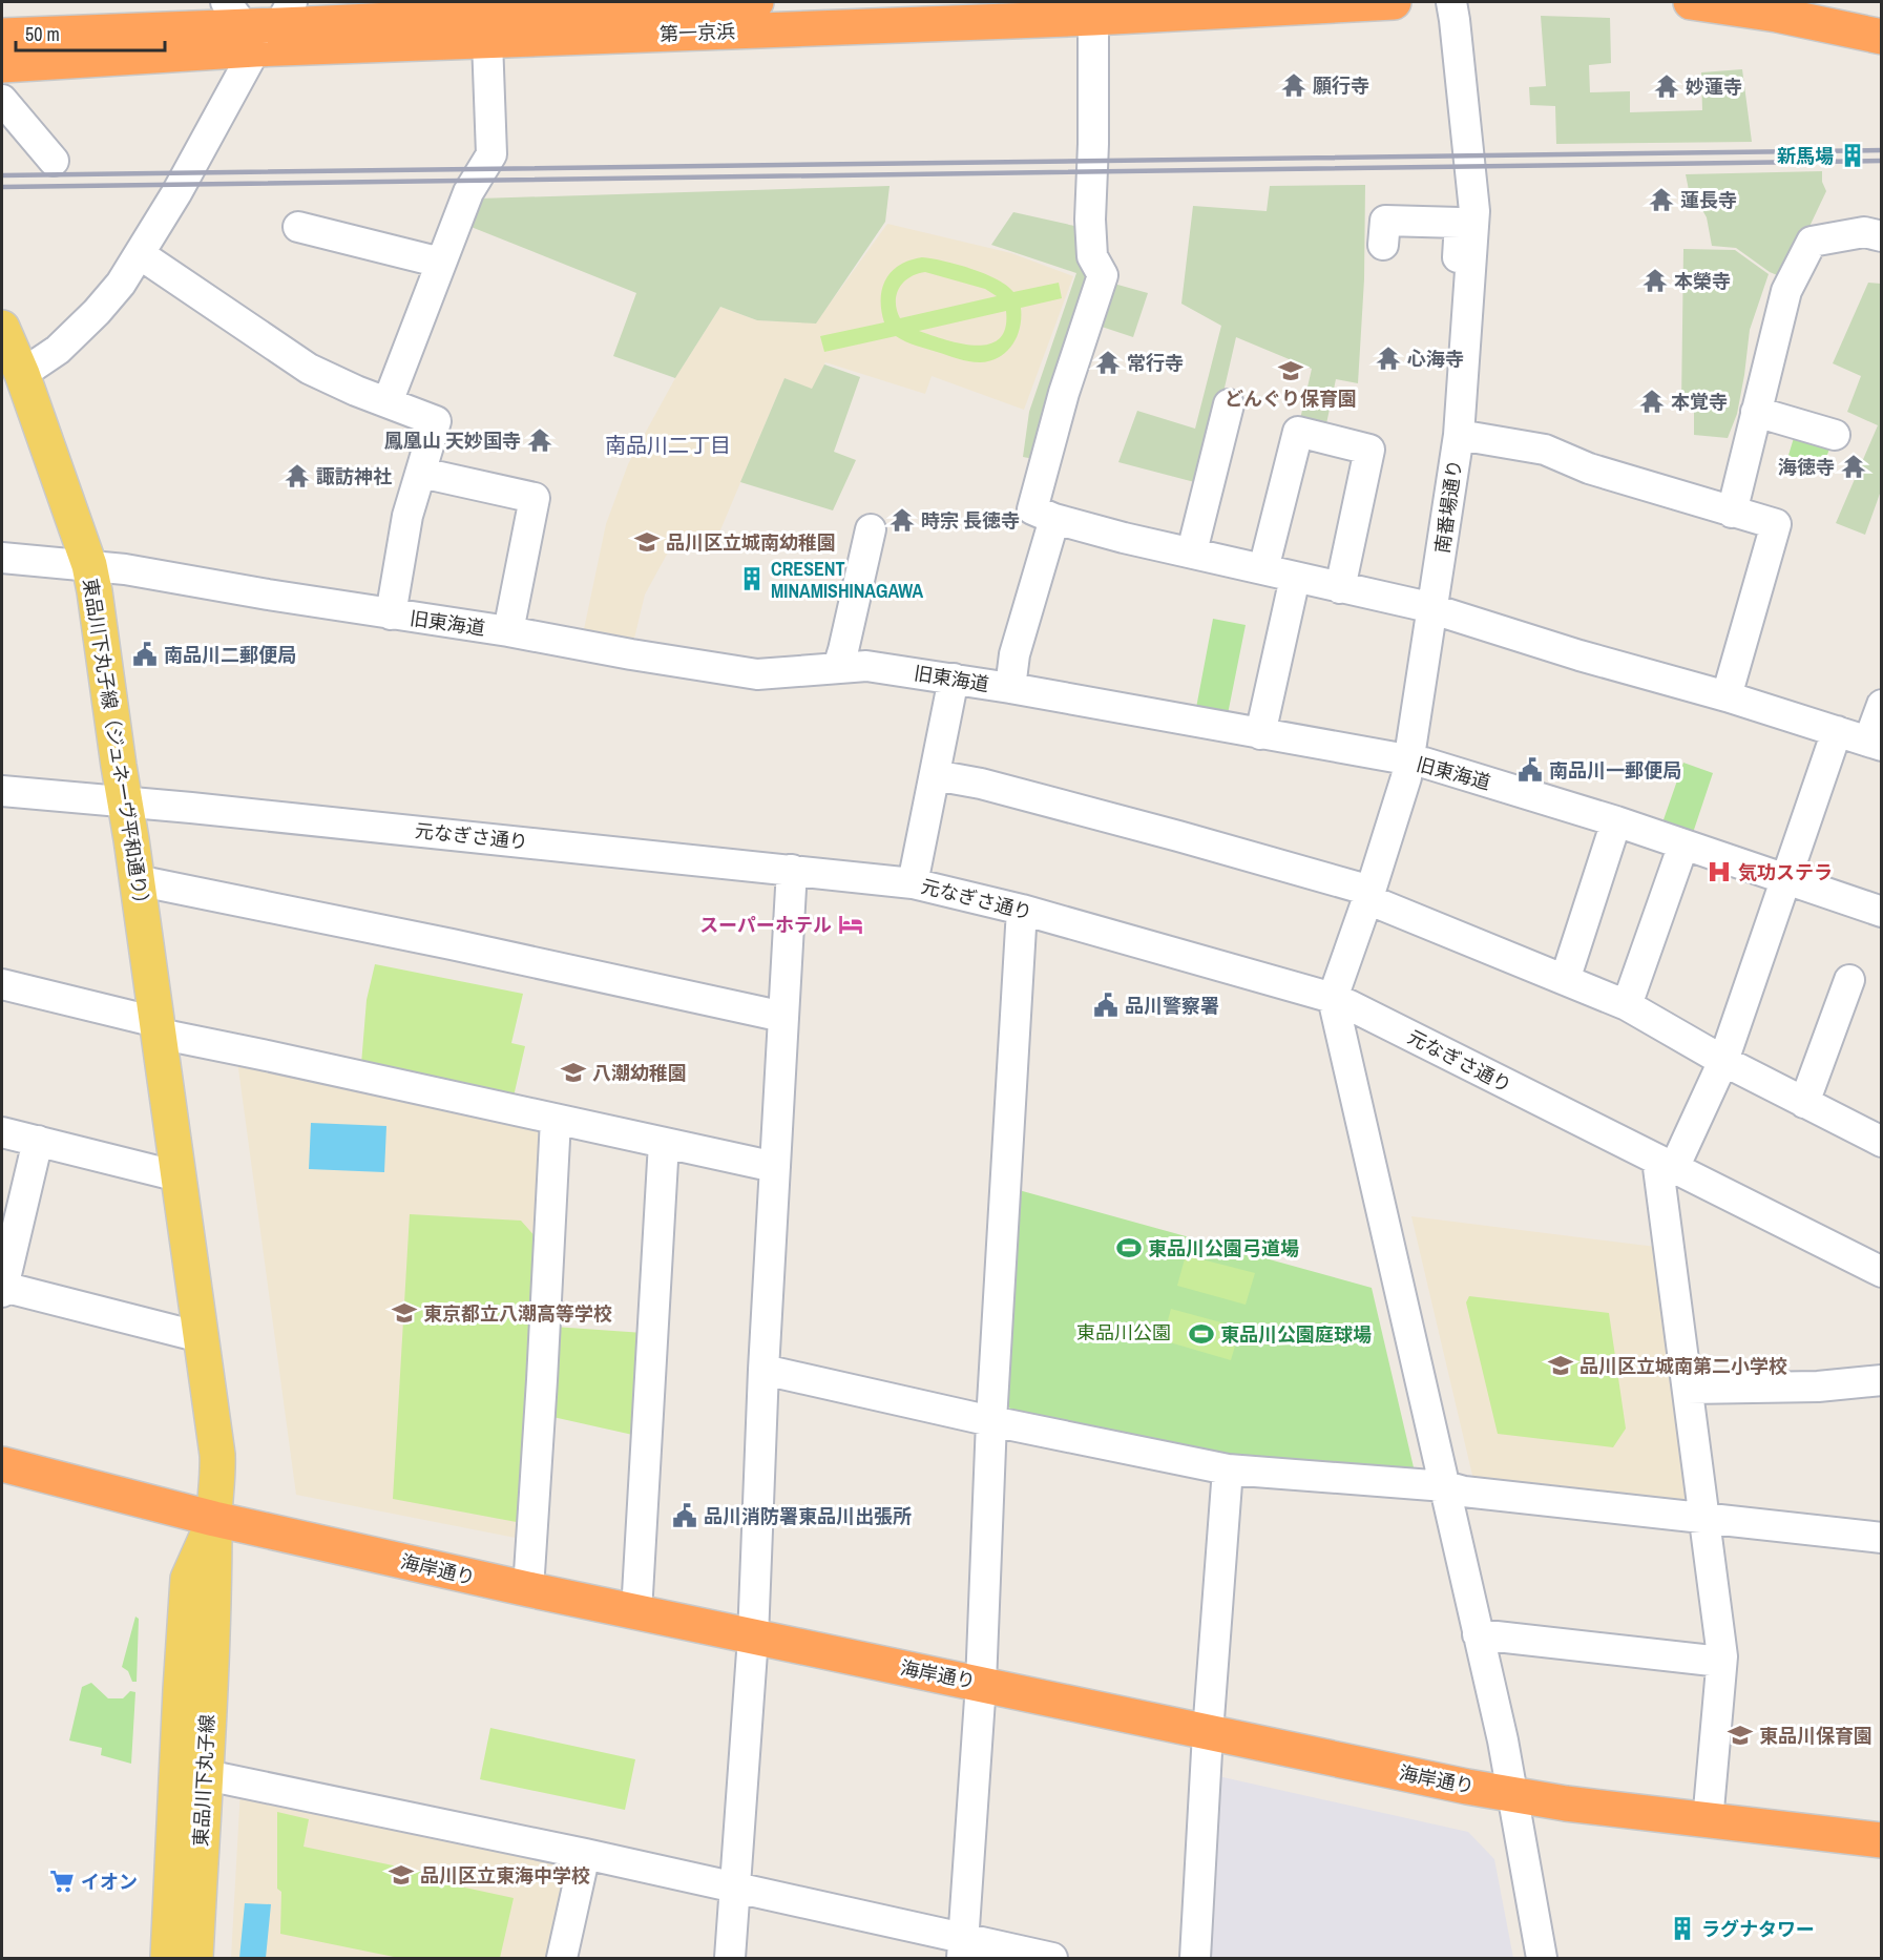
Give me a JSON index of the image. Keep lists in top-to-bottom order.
{
  "streets": {
    "highway": ["第一京浜", "海岸通り"],
    "main road": ["東品川下丸子線（ジュネーヴ平和通り）", "東品川下丸子線"],
    "street": ["南番場通り", "旧東海道", "元なぎさ通り"]
  },
  "crossings": [
    ["南番場通り", "旧東海道"],
    ["南番場通り", "元なぎさ通り"],
    ["旧東海道", "東品川下丸子線（ジュネーヴ平和通り）"],
    ["東品川下丸子線（ジュネーヴ平和通り）", "元なぎさ通り"]
  ],
  "districts": ["南品川二丁目"],
  "parks": ["東品川公園"],
  "places": {
    "temple": [
      "願行寺",
      "妙蓮寺",
      "蓮長寺",
      "本榮寺",
      "心海寺",
      "常行寺",
      "本覚寺",
      "鳳凰山 天妙国寺",
      "海徳寺",
      "諏訪神社",
      "時宗 長徳寺"
    ],
    "building": ["新馬場", "CRESENT MINAMISHINAGAWA", "ラグナタワー"],
    "school or university": [
      "どんぐり保育園",
      "品川区立城南幼稚園",
      "八潮幼稚園",
      "東京都立八潮高等学校",
      "品川区立城南第二小学校",
      "東品川保育園",
      "品川区立東海中学校"
    ],
    "public building": [
      "南品川二郵便局",
      "南品川一郵便局",
      "品川警察署",
      "品川消防署東品川出張所"
    ],
    "hospital": ["気功ステラ"],
    "hotel": ["スーパーホテル"],
    "sports": ["東品川公園弓道場", "東品川公園庭球場"],
    "supermarket": ["イオン"]
  },
  "scale_bar": "50 m"
}
